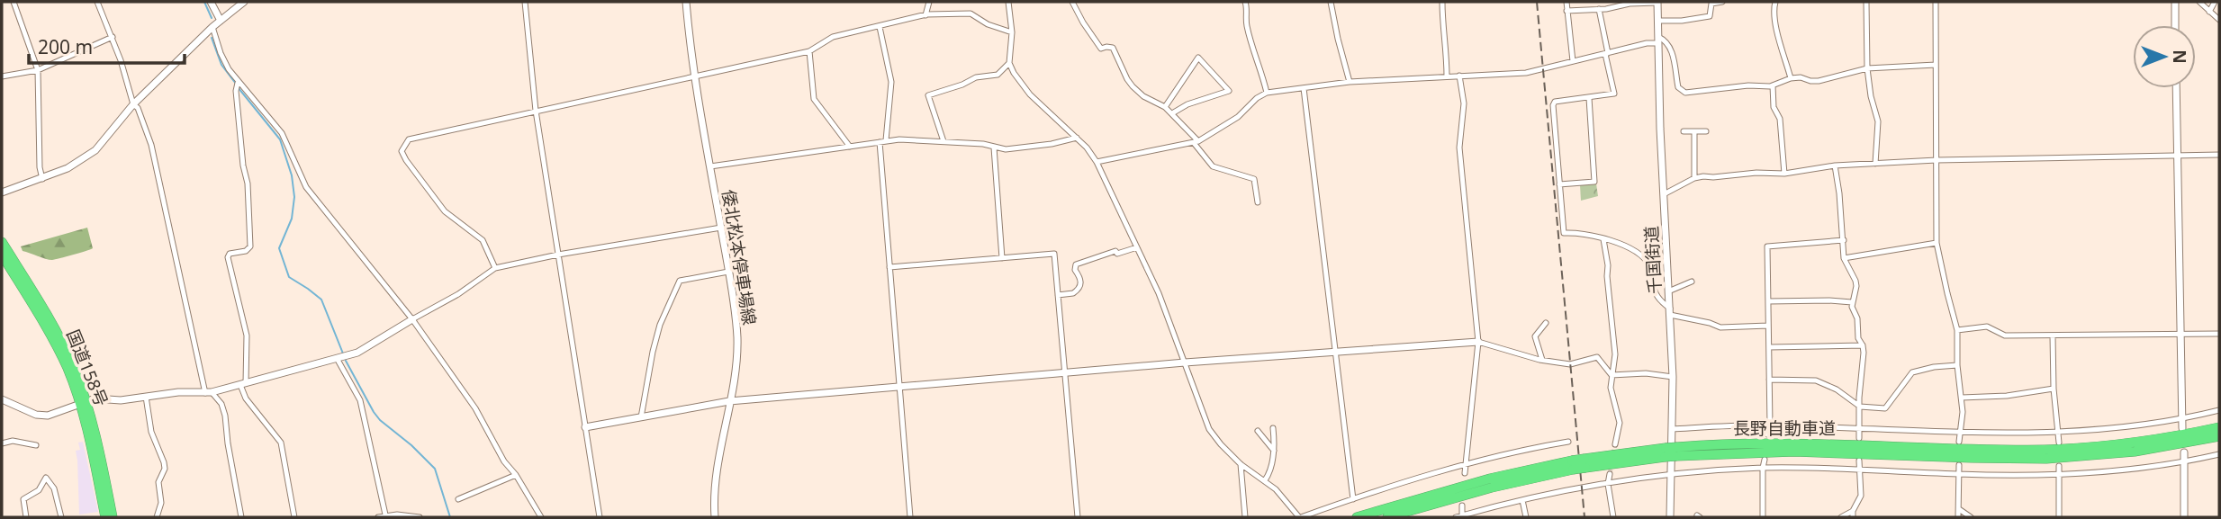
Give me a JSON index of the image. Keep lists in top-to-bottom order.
{
  "streets": {
    "highway": ["国道158号", "長野自動車道"],
    "street": ["倭北松本停車場線", "千国街道"]
  },
  "scale_bar": "200 m",
  "north": "right"
}
